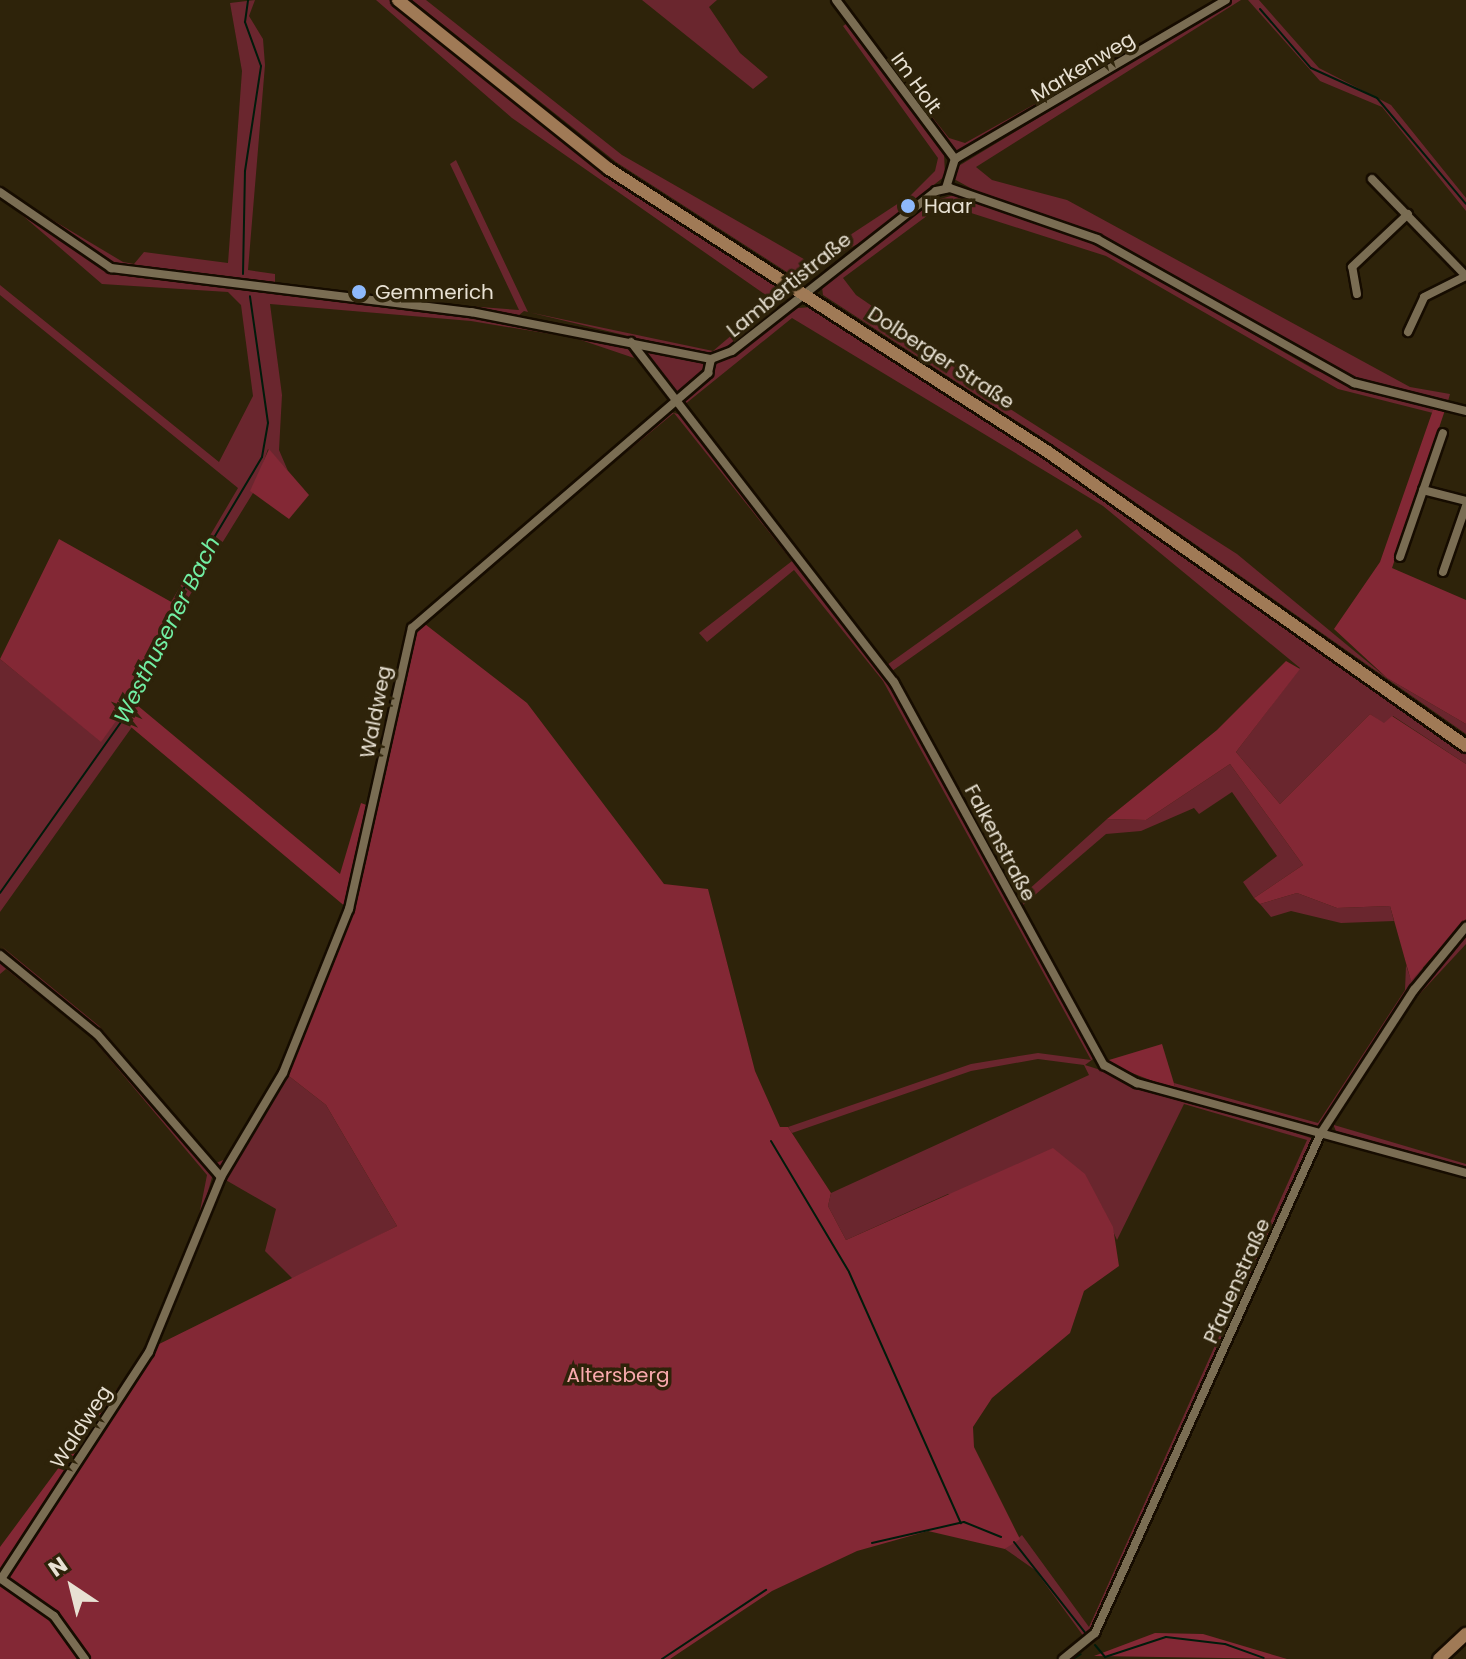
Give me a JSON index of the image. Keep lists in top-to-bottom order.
{
  "streets": {
    "main road": ["Dolberger Straße"],
    "street": [
      "Markenweg",
      "Im Holt",
      "Lambertistraße",
      "Waldweg",
      "Falkenstraße",
      "Pfauenstraße"
    ]
  },
  "crossings": [
    ["Markenweg", "Im Holt"],
    ["Lambertistraße", "Dolberger Straße"],
    ["Lambertistraße", "Waldweg"],
    ["Waldweg", "Falkenstraße"],
    ["Falkenstraße", "Pfauenstraße"]
  ],
  "water": ["Westhusener Bach"],
  "parks": ["Altersberg"],
  "places": ["Haar", "Gemmerich"],
  "north": "top left"
}
